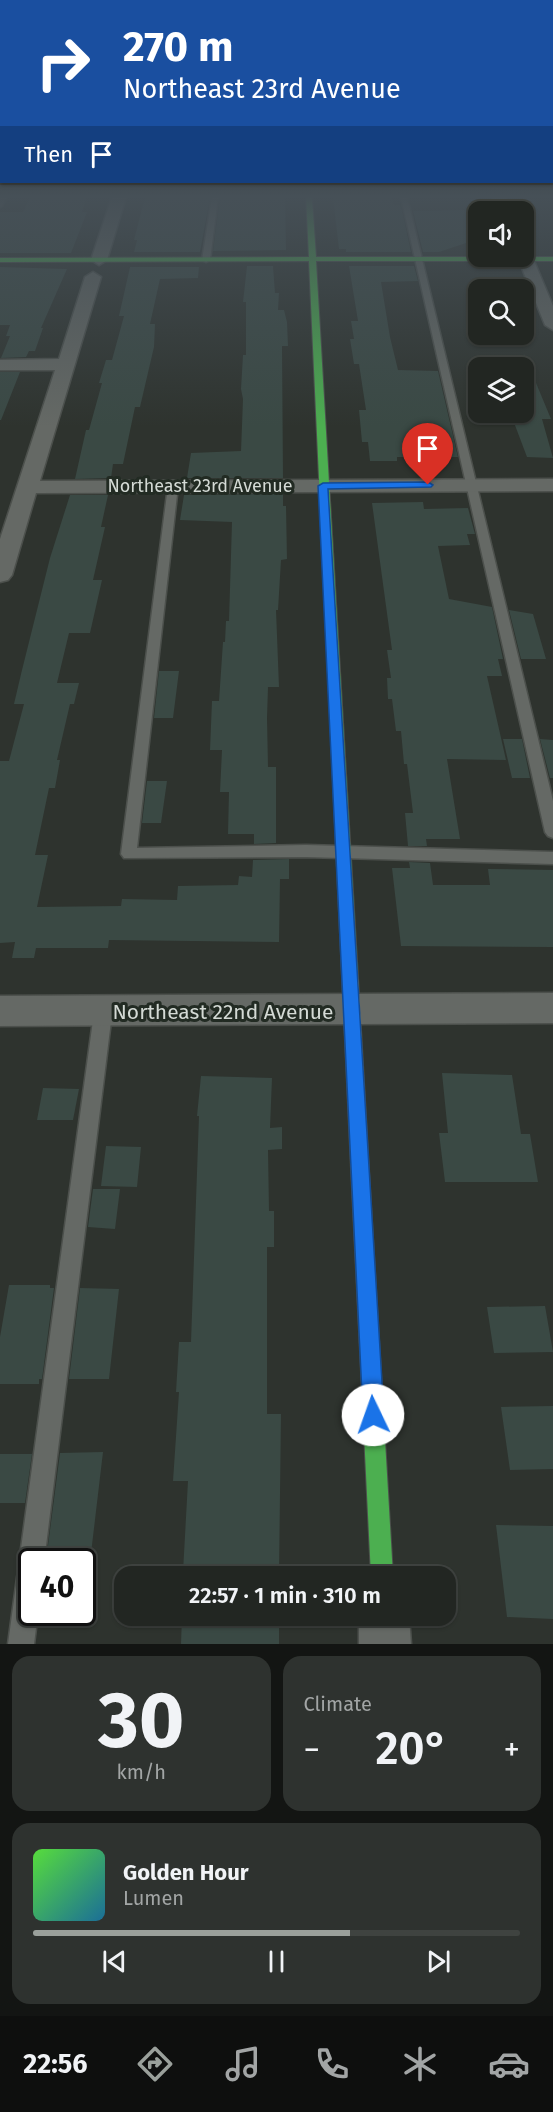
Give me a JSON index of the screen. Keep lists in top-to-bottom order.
{
  "streets": {
    "street": ["Northeast 23rd Avenue", "Northeast 22nd Avenue"]
  },
  "page": {
    "turn": ["270 m", "Northeast 23rd Avenue"],
    "then": "Then",
    "limit": "40",
    "trip": "22:57 · 1 min · 310 m",
    "tile": [
      ["30", "km/h"],
      "Climate"
    ],
    "heat": ["−", "20°", "+"],
    "song": ["Golden Hour", "Lumen"],
    "tabs": "22:56"
  }
}
